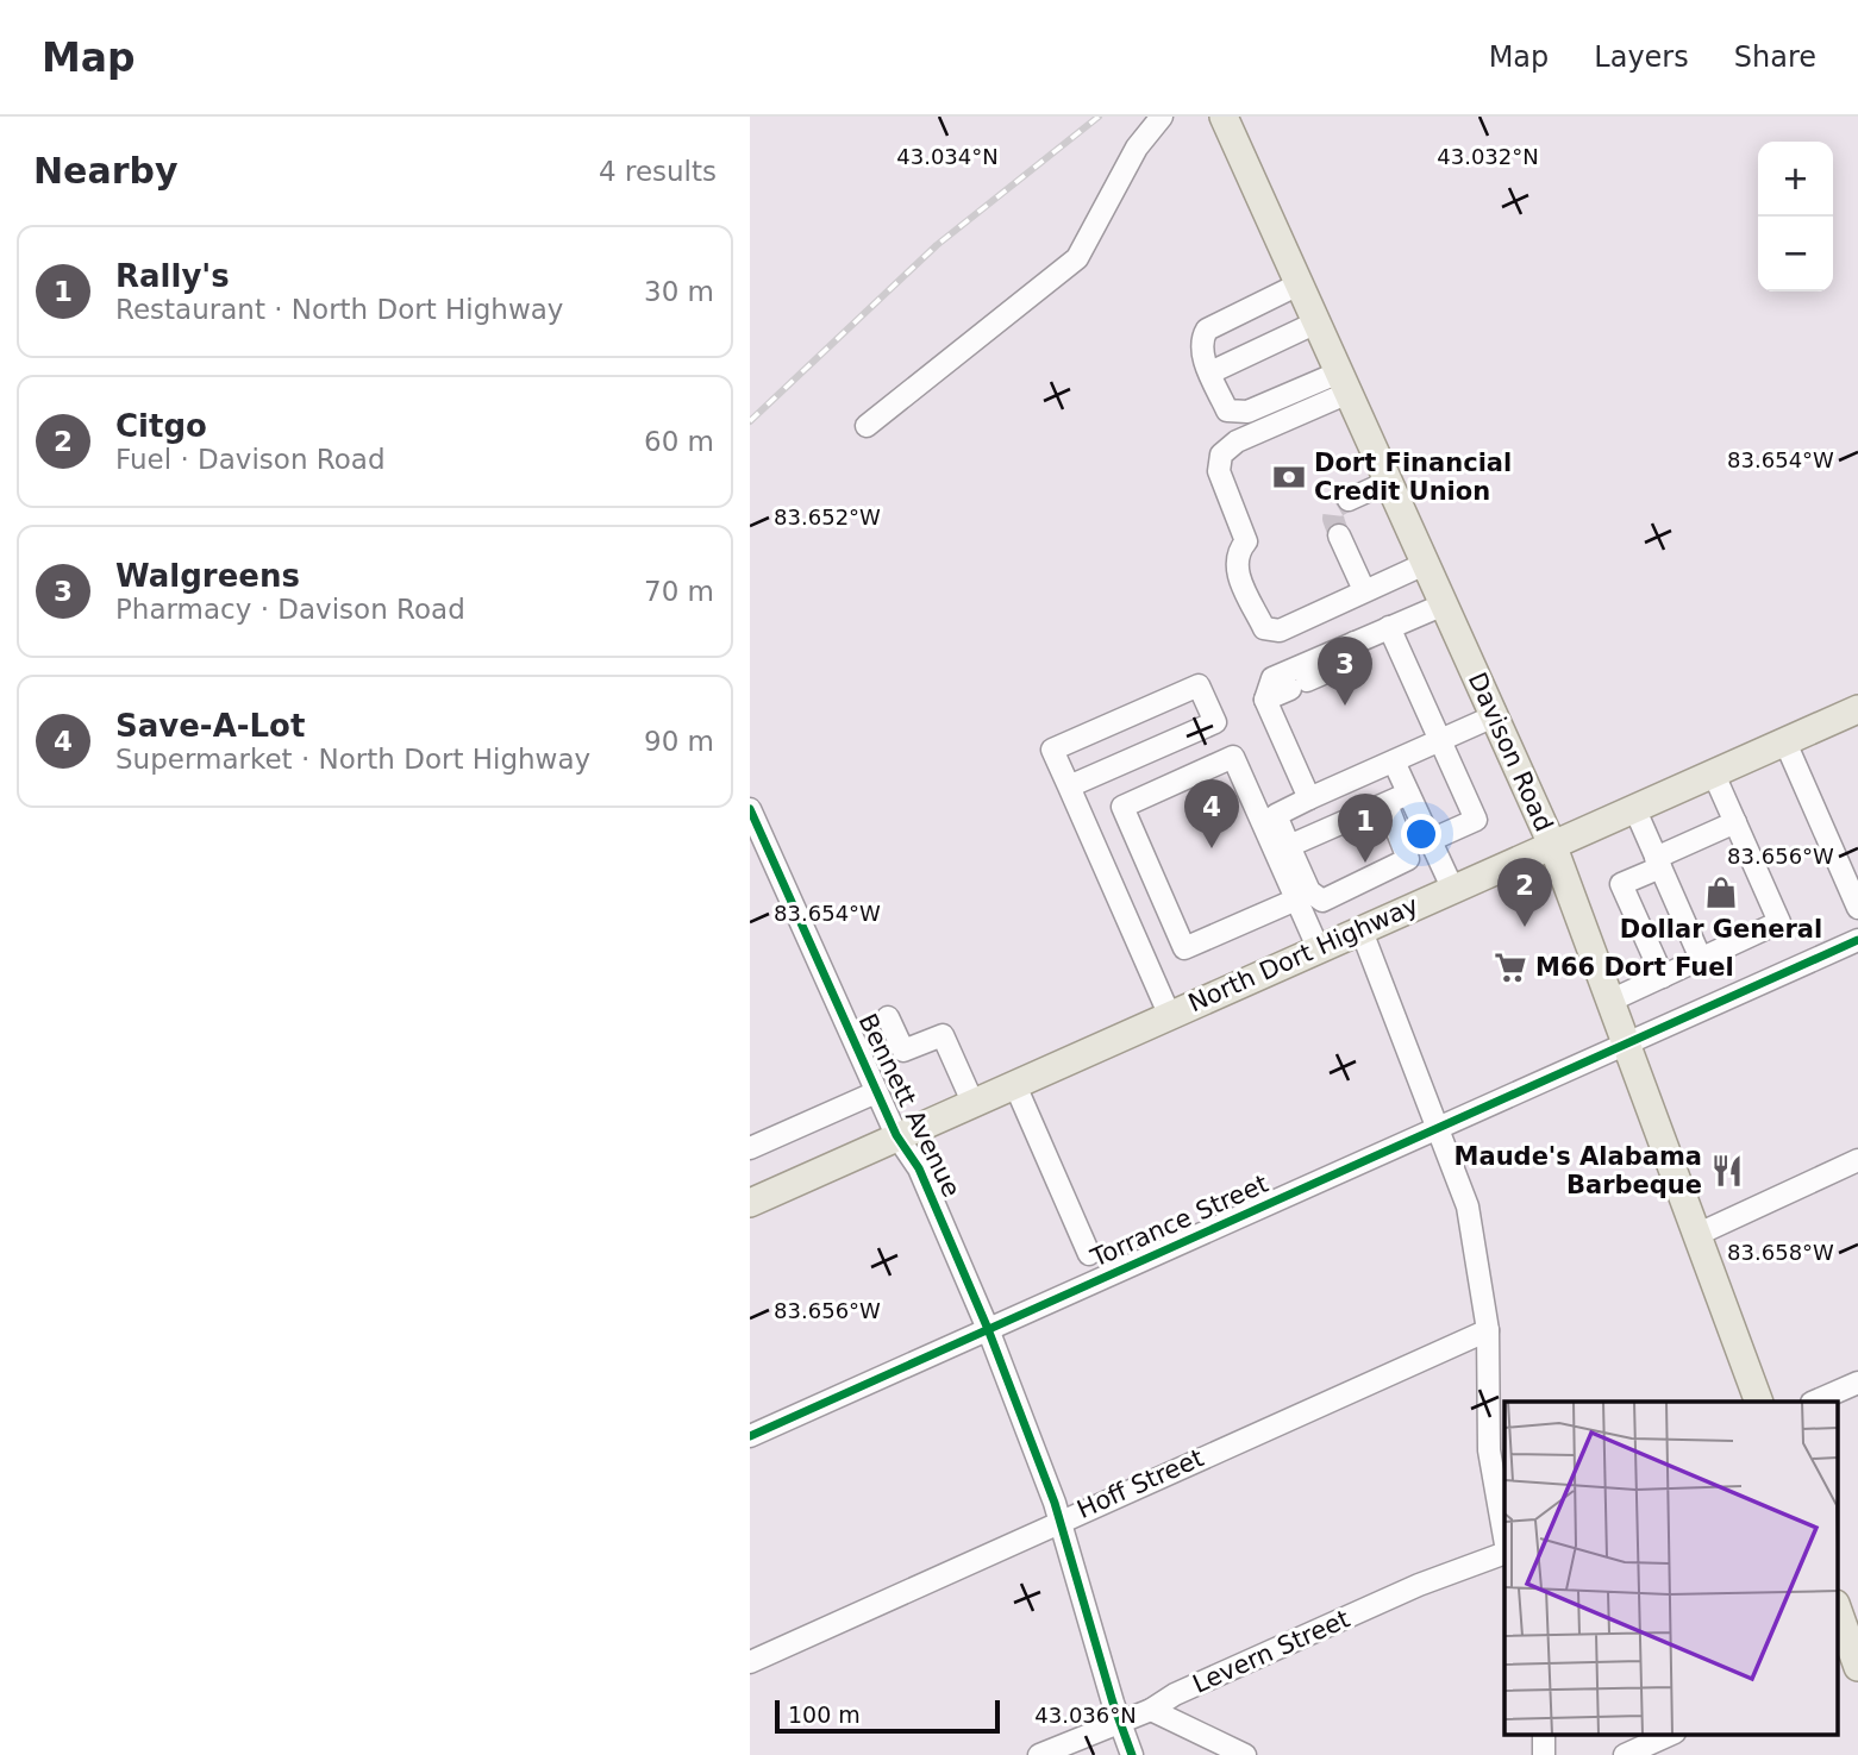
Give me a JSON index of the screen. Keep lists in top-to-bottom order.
{
  "streets": {
    "main road": ["Davison Road", "North Dort Highway"],
    "street": [
      "Bennett Avenue",
      "Torrance Street",
      "Hoff Street",
      "Levern Street"
    ]
  },
  "crossings": [
    ["Davison Road", "North Dort Highway"],
    ["Davison Road", "Torrance Street"],
    ["North Dort Highway", "Bennett Avenue"],
    ["Bennett Avenue", "Torrance Street"],
    ["Bennett Avenue", "Hoff Street"],
    ["Bennett Avenue", "Levern Street"]
  ],
  "places": {
    "bank": ["Dort Financial Credit Union"],
    "shop": ["Dollar General"],
    "supermarket": ["M66 Dort Fuel"],
    "restaurant": ["Maude's Alabama Barbeque"]
  },
  "scale_bar": "100 m",
  "page": {
    "header": "Map",
    "nav": ["Map", "Layers", "Share"],
    "heading": ["Nearby", "4 results"],
    "map_buttons": ["+", "−"],
    "list": [
      {
        "mark": "1",
        "name": "Rally's",
        "note": "Restaurant · North Dort Highway",
        "value": "30 m"
      },
      {
        "mark": "2",
        "name": "Citgo",
        "note": "Fuel · Davison Road",
        "value": "60 m"
      },
      {
        "mark": "3",
        "name": "Walgreens",
        "note": "Pharmacy · Davison Road",
        "value": "70 m"
      },
      {
        "mark": "4",
        "name": "Save-A-Lot",
        "note": "Supermarket · North Dort Highway",
        "value": "90 m"
      }
    ],
    "pins": [
      "3",
      "4",
      "1",
      "2"
    ],
    "scale": "100 m"
  },
  "coordinates": [
    "43.034°N",
    "43.032°N",
    "83.654°W",
    "83.652°W",
    "83.656°W",
    "83.658°W",
    "43.036°N"
  ]
}
